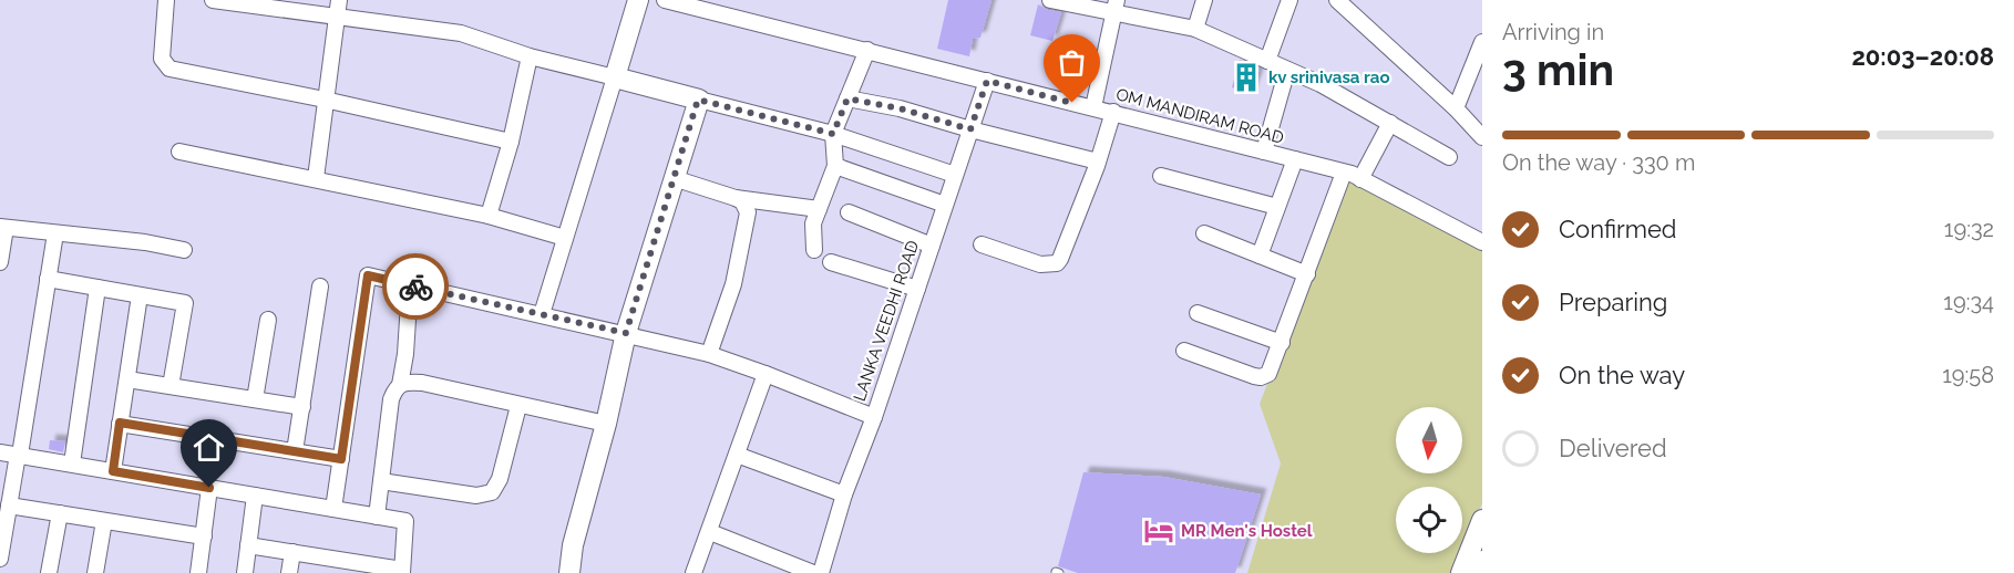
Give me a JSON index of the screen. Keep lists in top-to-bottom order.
{
  "streets": {
    "street": ["OM MANDIRAM ROAD", "LANKA VEEDHI ROAD"]
  },
  "crossings": [
    ["OM MANDIRAM ROAD", "LANKA VEEDHI ROAD"]
  ],
  "places": {
    "building": ["kv srinivasa rao"],
    "hotel": ["MR Men's Hostel"]
  },
  "north": "bottom",
  "page": {
    "heading": ["3 min", "Arriving in", "20:03–20:08"],
    "bar": "On the way · 330 m",
    "list": [
      ["Confirmed", "19:32"],
      ["Preparing", "19:34"],
      ["On the way", "19:58"],
      "Delivered"
    ]
  }
}
